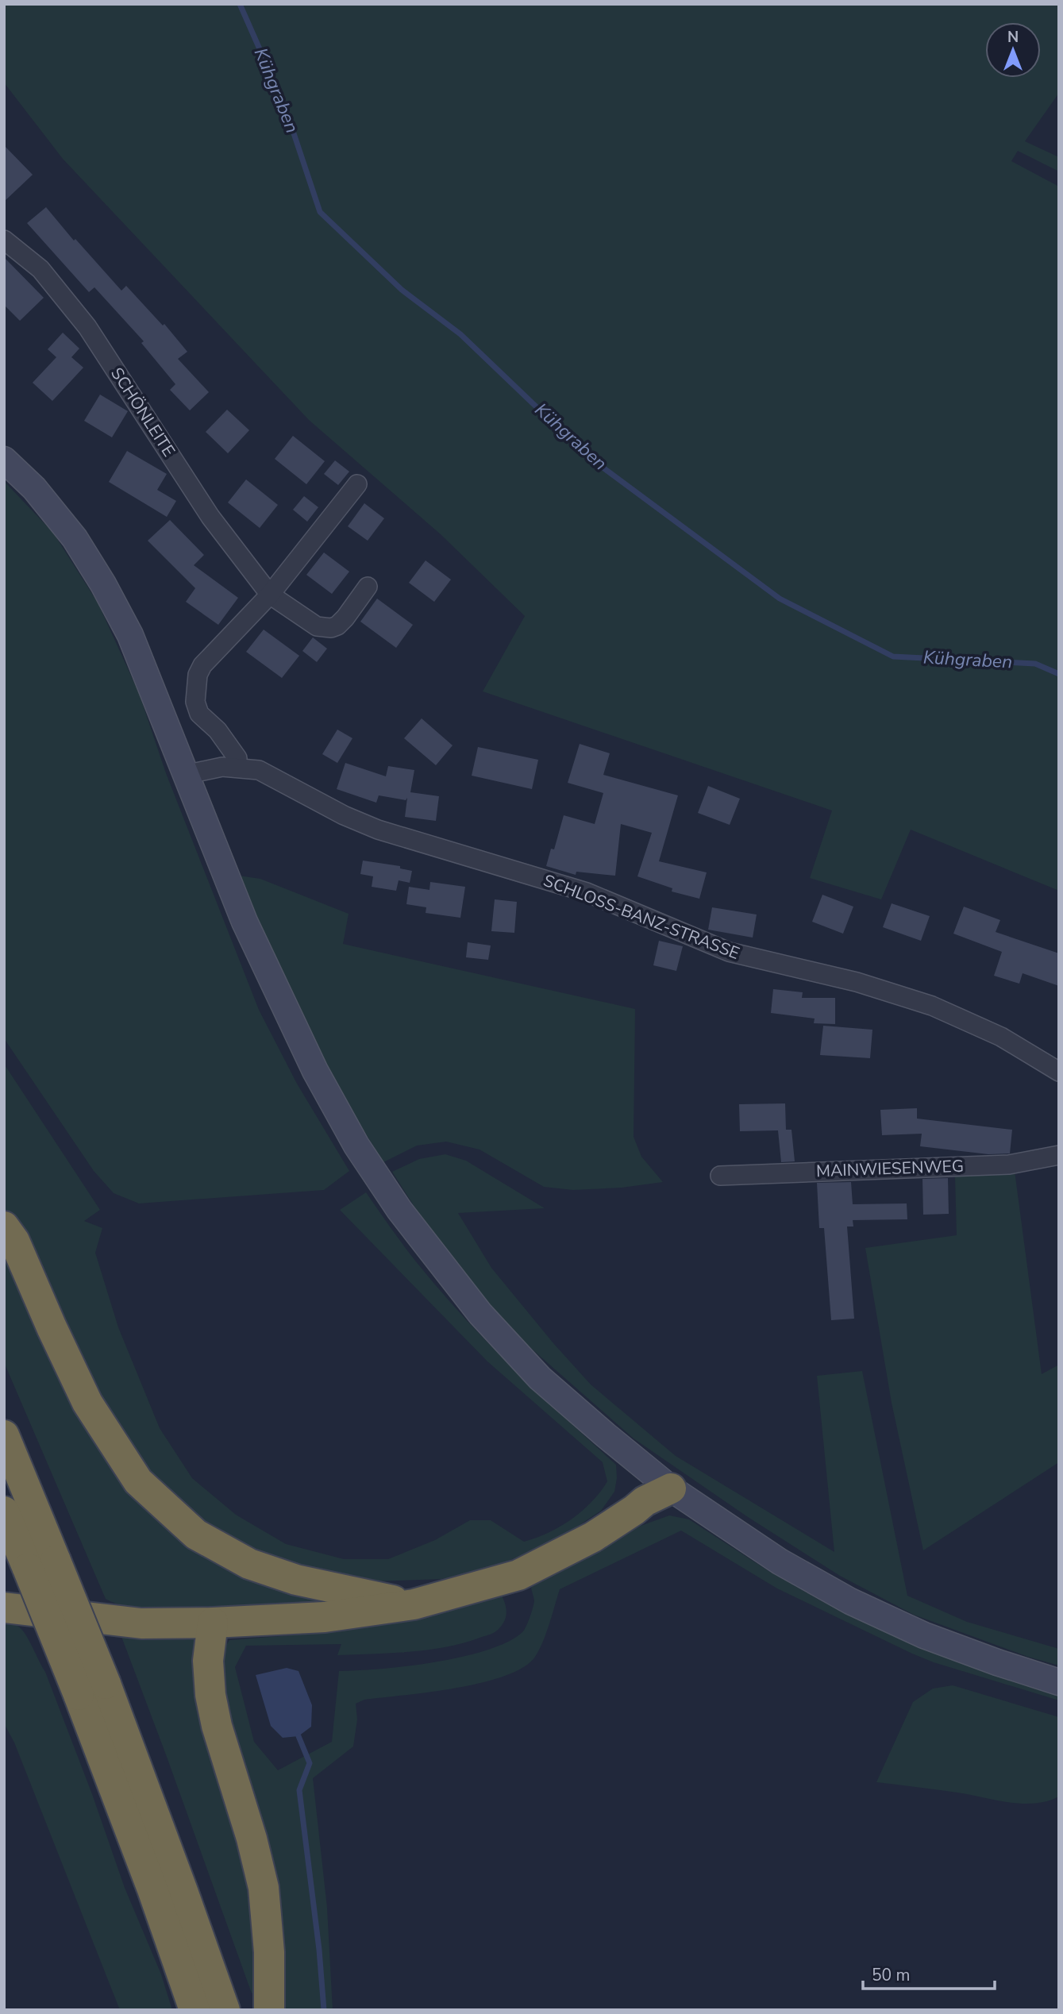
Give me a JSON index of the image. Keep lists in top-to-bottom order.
{
  "streets": {
    "street": ["SCHÖNLEITE", "SCHLOSS-BANZ-STRASSE", "MAINWIESENWEG"]
  },
  "water": ["Kühgraben"],
  "scale_bar": "50 m",
  "north": "top"
}
